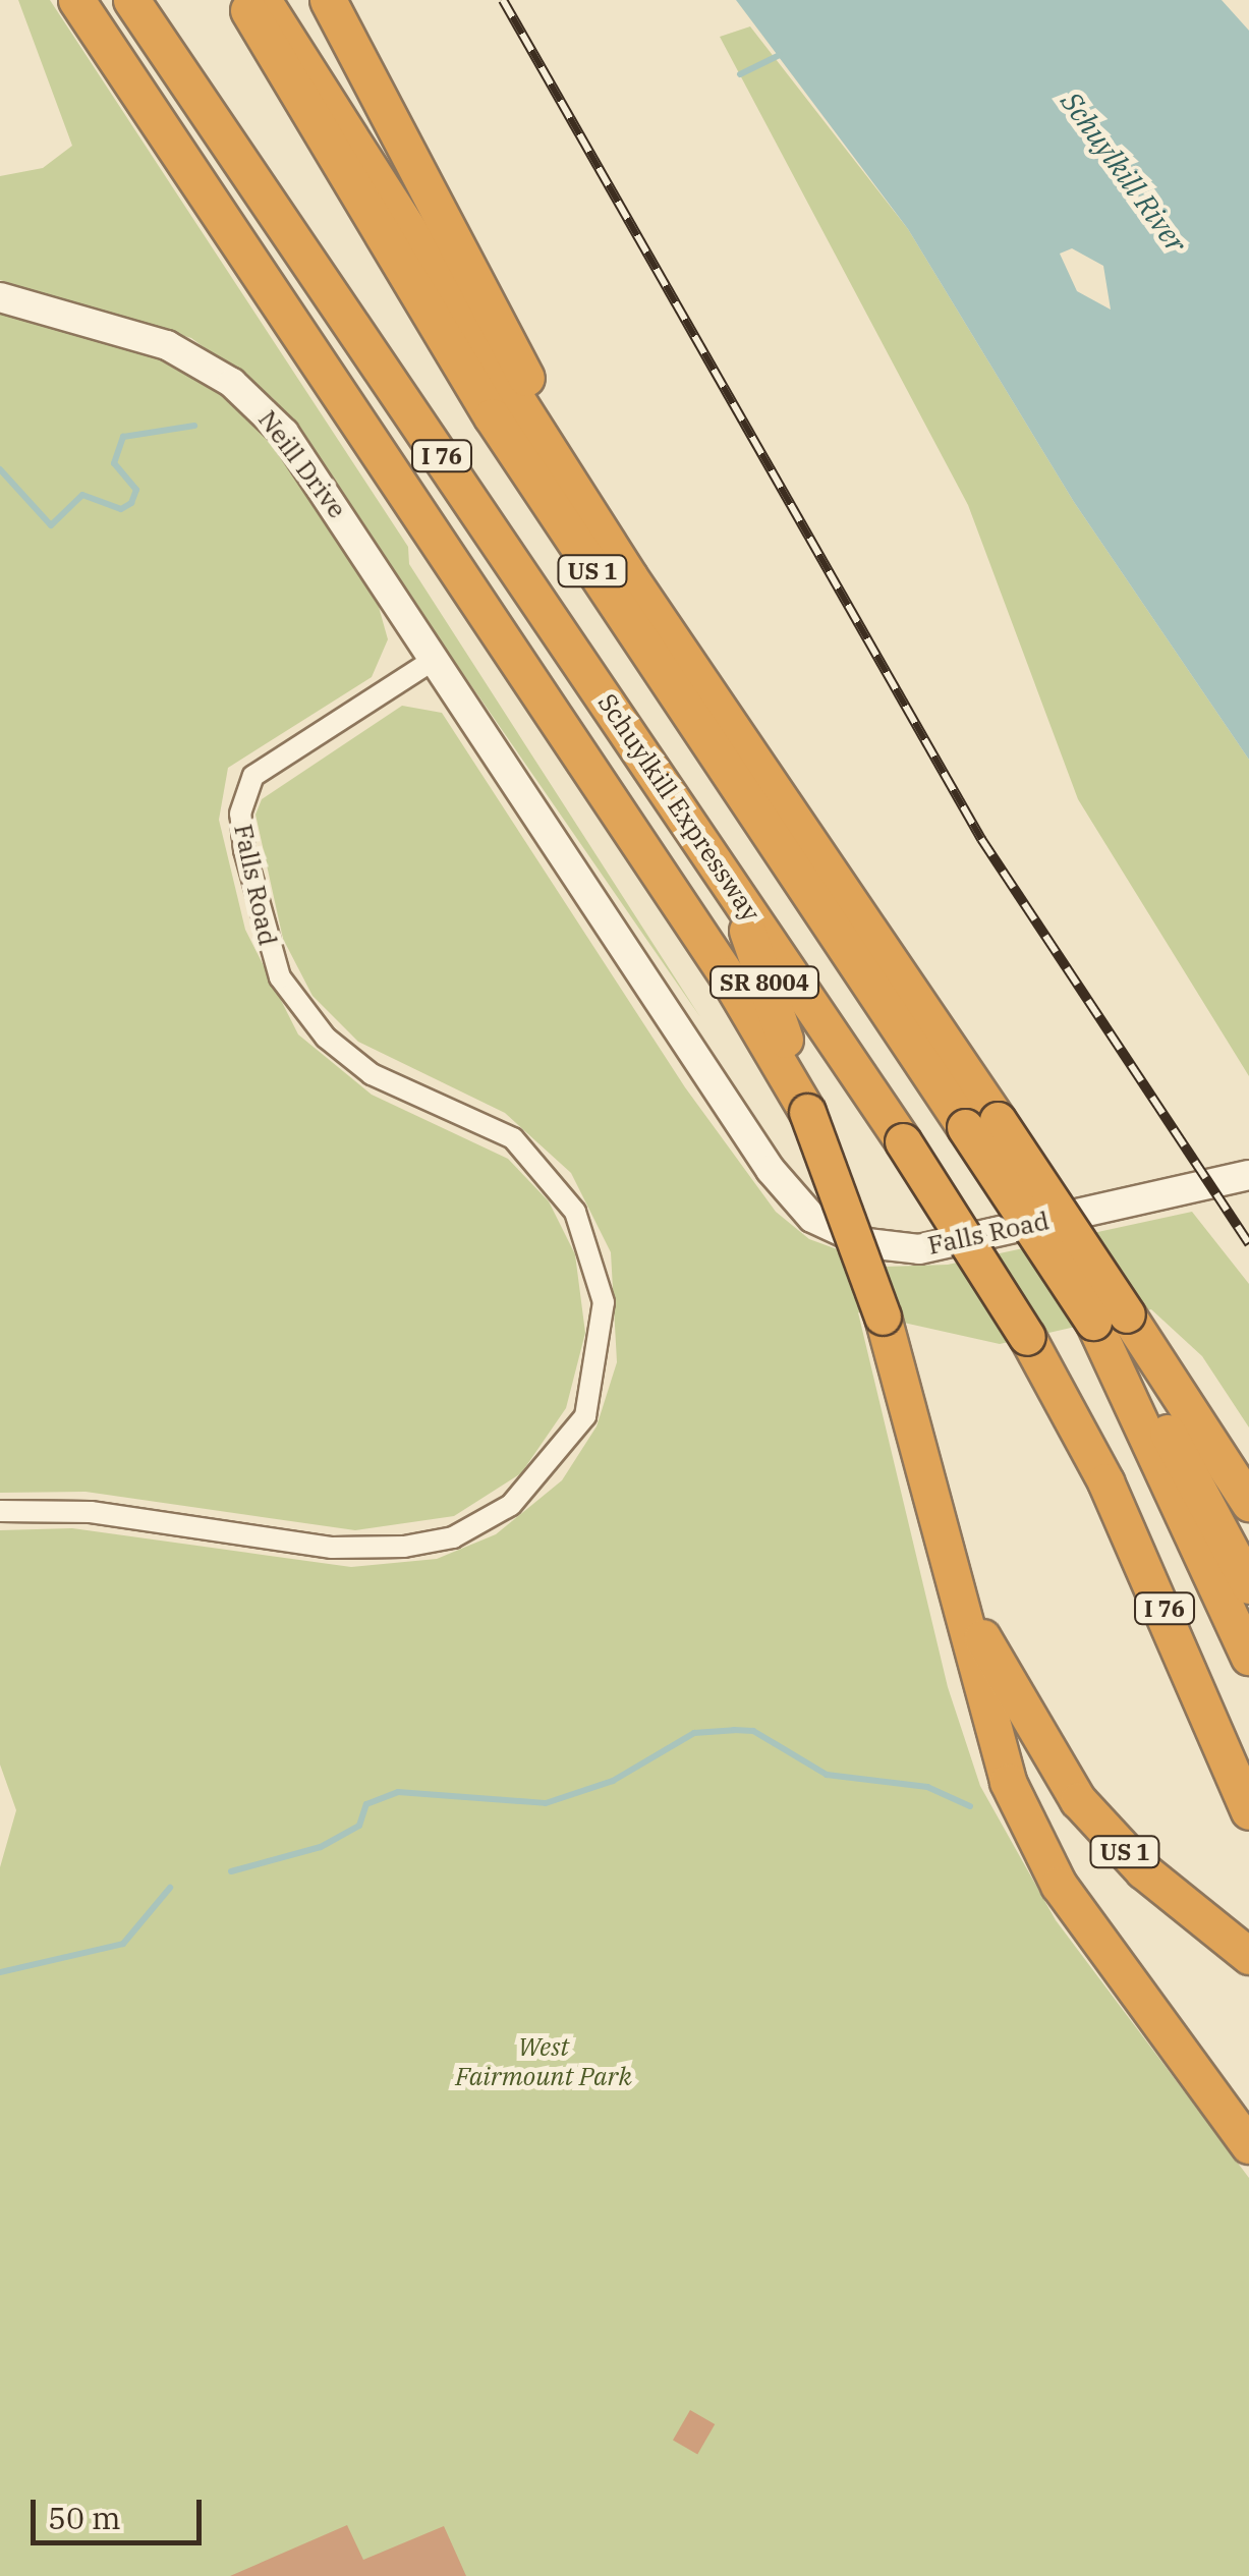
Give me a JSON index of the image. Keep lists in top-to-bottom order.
{
  "streets": {
    "highway": [
      "I 76",
      "US 1",
      "Schuylkill Expressway",
      "SR 8004"
    ],
    "main road": ["Neill Drive", "Falls Road"]
  },
  "crossings": [
    ["Neill Drive", "Falls Road"],
    ["US 1", "SR 8004"],
    ["Schuylkill Expressway", "SR 8004"]
  ],
  "water": ["Schuylkill River"],
  "parks": ["West Fairmount Park"],
  "scale_bar": "50 m"
}
